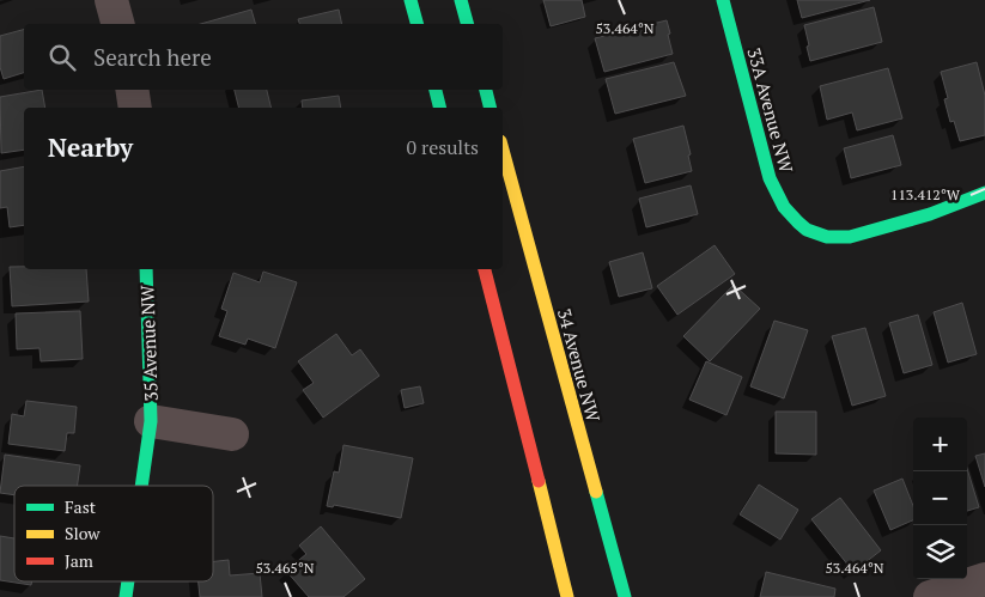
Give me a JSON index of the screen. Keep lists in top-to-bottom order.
{
  "streets": {
    "main road": ["33A Avenue NW", "35 Avenue NW", "34 Avenue NW"]
  },
  "legend": ["Fast", "Slow", "Jam"],
  "page": {
    "search": "Search here",
    "heading": ["Nearby", "0 results"],
    "map_buttons": ["+", "−"]
  },
  "coordinates": ["53.464°N", "113.412°W", "53.465°N"]
}
